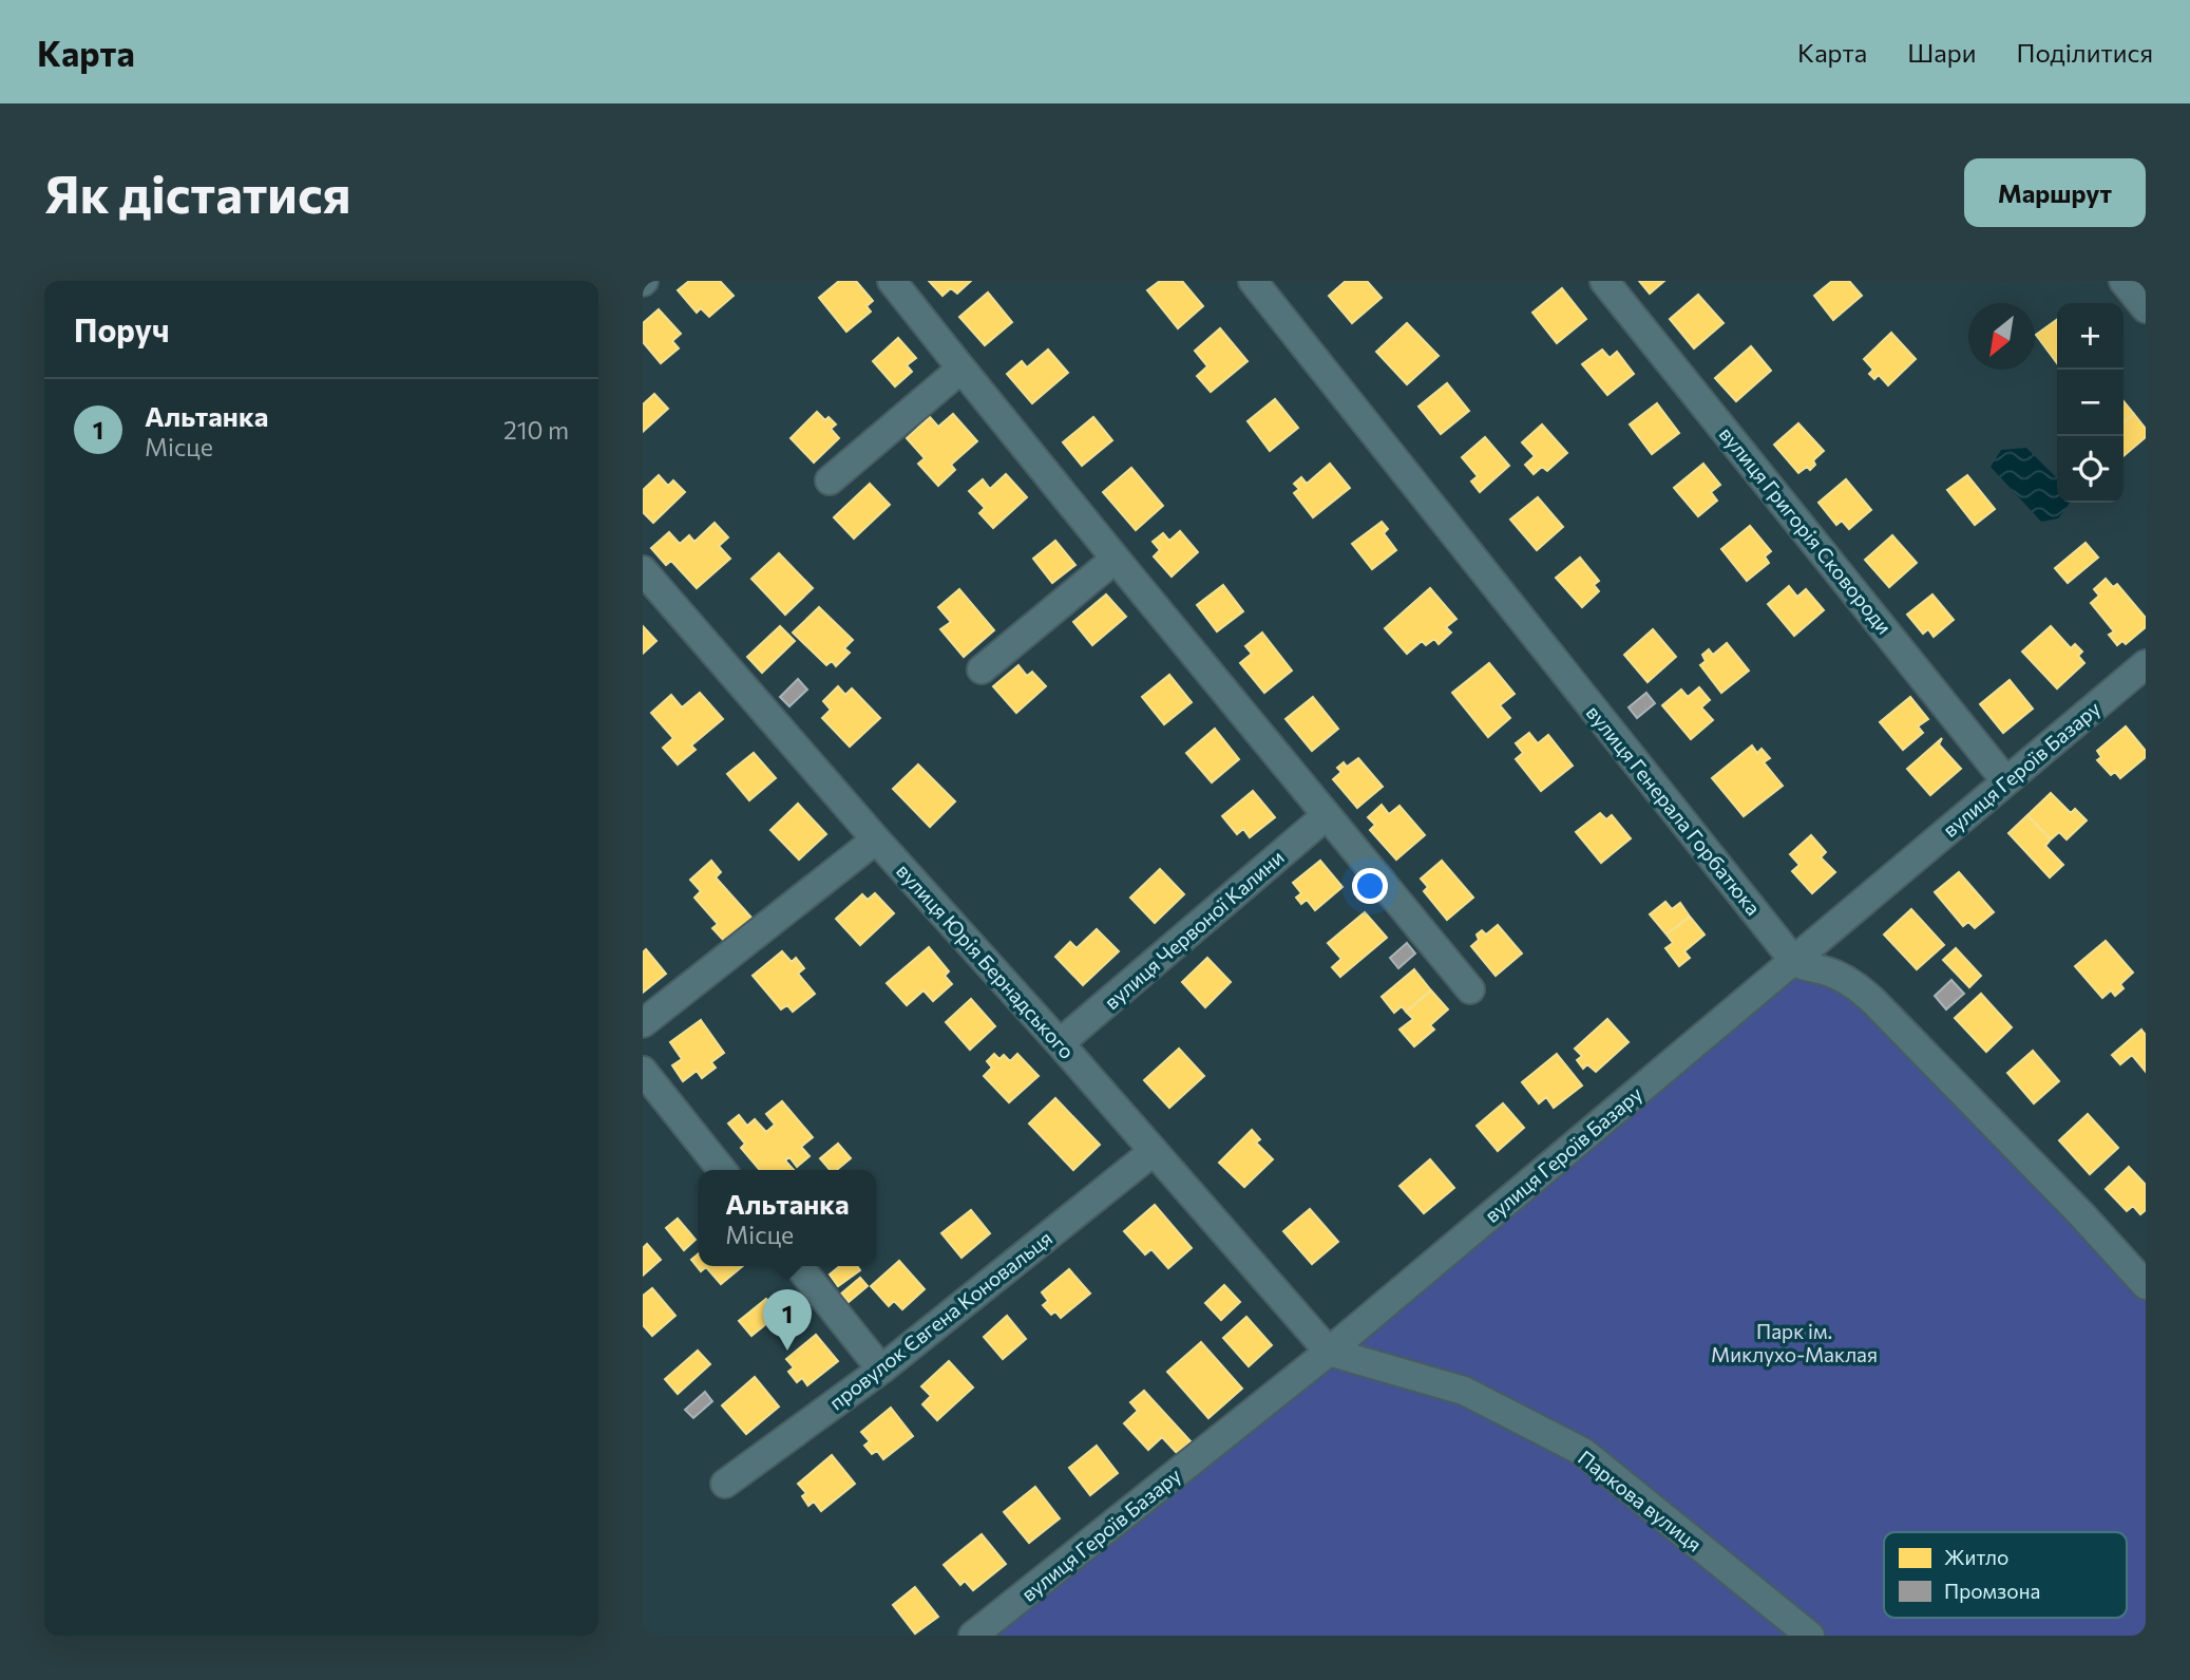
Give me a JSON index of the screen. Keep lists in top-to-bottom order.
{
  "streets": {
    "street": [
      "вулиця Григорія Сковороди",
      "вулиця Героїв Базару",
      "вулиця Генерала Горбатюка",
      "вулиця Червоної Калини",
      "вулиця Юрія Бернадського",
      "провулок Євгена Коновальця",
      "Паркова вулиця"
    ]
  },
  "crossings": [
    ["вулиця Григорія Сковороди", "вулиця Героїв Базару"],
    ["вулиця Героїв Базару", "вулиця Генерала Горбатюка"],
    ["вулиця Героїв Базару", "вулиця Юрія Бернадського"],
    ["вулиця Героїв Базару", "Паркова вулиця"],
    ["вулиця Червоної Калини", "вулиця Юрія Бернадського"],
    ["вулиця Юрія Бернадського", "провулок Євгена Коновальця"],
    ["вулиця Юрія Бернадського", "Паркова вулиця"]
  ],
  "parks": ["Парк ім. Миклухо-Маклая"],
  "legend": ["Житло", "Промзона"],
  "north": "bottom left",
  "page": {
    "header": "Карта",
    "nav": ["Карта", "Шари", "Поділитися"],
    "buttons": "Маршрут",
    "title": "Як дістатися",
    "heading": "Поруч",
    "map_buttons": ["+", "−"],
    "list": [
      {
        "mark": "1",
        "name": "Альтанка",
        "note": "Місце",
        "value": "210 m"
      }
    ],
    "popup": ["Альтанка", "Місце"],
    "pins": "1"
  }
}
